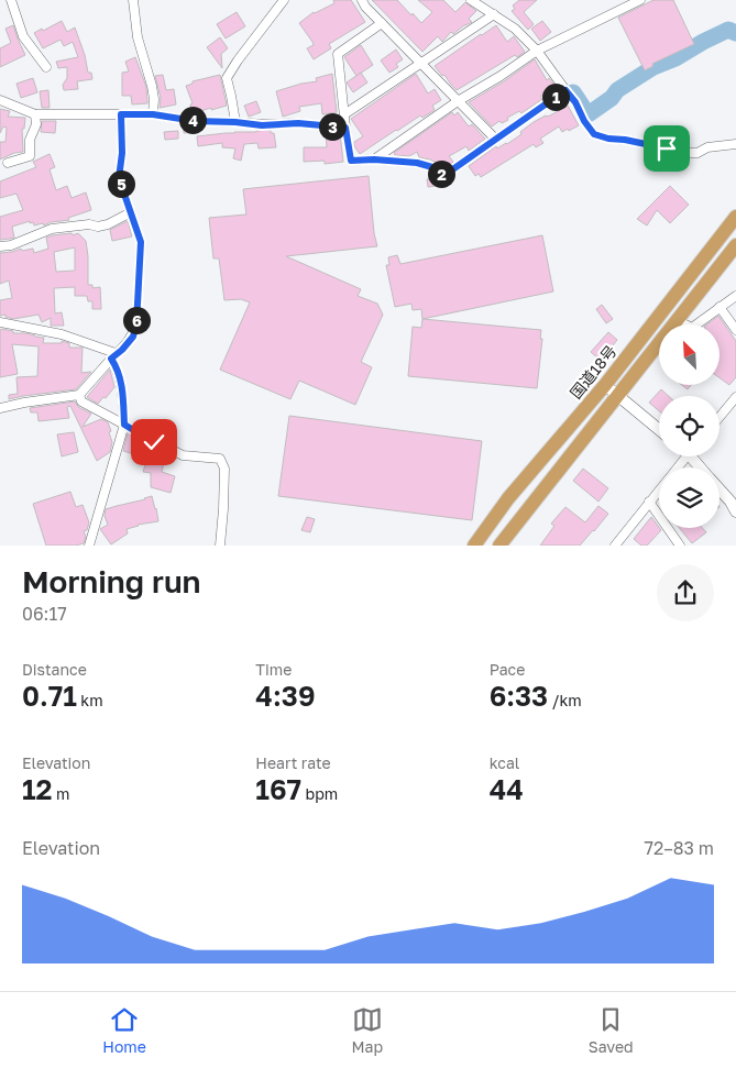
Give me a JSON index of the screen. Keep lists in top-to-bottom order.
{
  "streets": {
    "highway": ["国道18号"]
  },
  "north": "top left",
  "page": {
    "pins": [
      "1",
      "4",
      "3",
      "2",
      "5",
      "6"
    ],
    "heading": ["Morning run", "06:17"],
    "stats": [
      ["Distance", "0.71 km"],
      ["Time", "4:39"],
      ["Pace", "6:33 /km"],
      ["Elevation", "12 m"],
      ["Heart rate", "167 bpm"],
      ["kcal", "44"]
    ],
    "chart": ["Elevation", "72–83 m"],
    "tabs": ["Home", "Map", "Saved"]
  }
}
